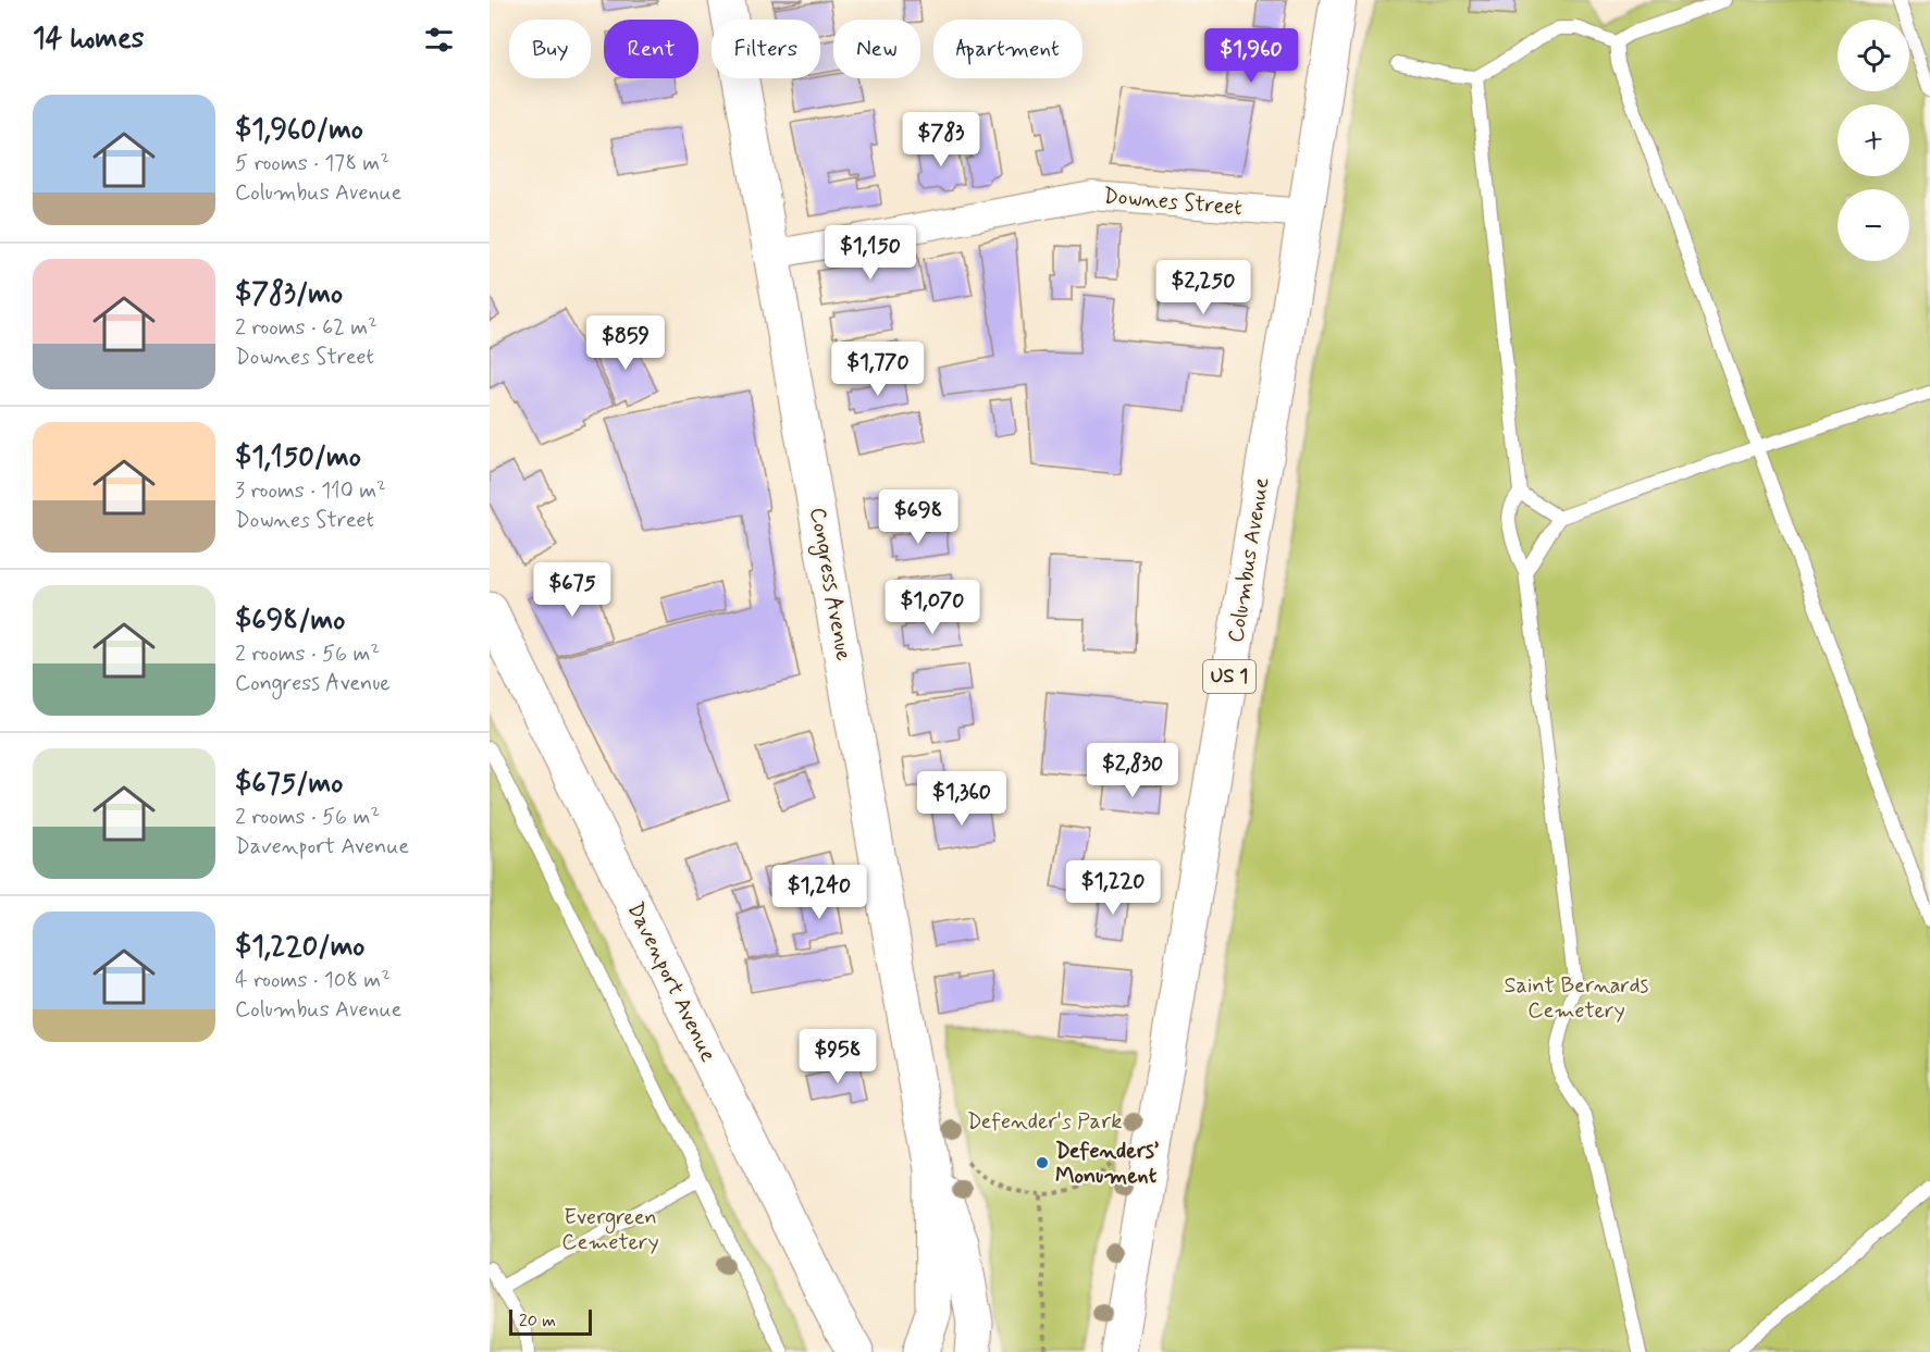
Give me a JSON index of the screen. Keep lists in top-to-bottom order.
{
  "streets": {
    "main road": [
      "Columbus Avenue",
      "Congress Avenue",
      "US 1",
      "Davenport Avenue"
    ],
    "street": ["Downes Street"]
  },
  "crossings": [
    ["Downes Street", "Columbus Avenue"],
    ["Downes Street", "Congress Avenue"]
  ],
  "parks": ["Saint Bernards Cemetery", "Defender's Park", "Evergreen Cemetery"],
  "places": ["Defenders’ Monument"],
  "scale_bar": "20 m",
  "page": {
    "heading": "14 homes",
    "map_buttons": ["+", "−"],
    "chip": [
      "Buy",
      "Rent",
      "Filters",
      "New",
      "Apartment"
    ],
    "price": [
      "$1,960",
      "$783",
      "$1,150",
      "$2,250",
      "$859",
      "$1,770",
      "$698",
      "$675",
      "$1,070",
      "$2,830",
      "$1,360",
      "$1,220",
      "$1,240",
      "$958"
    ],
    "list": [
      {
        "name": "$1,960/mo",
        "note": "5 rooms · 178 m² · Columbus Avenue"
      },
      {
        "name": "$783/mo",
        "note": "2 rooms · 62 m² · Downes Street"
      },
      {
        "name": "$1,150/mo",
        "note": "3 rooms · 110 m² · Downes Street"
      },
      {
        "name": "$698/mo",
        "note": "2 rooms · 56 m² · Congress Avenue"
      },
      {
        "name": "$675/mo",
        "note": "2 rooms · 56 m² · Davenport Avenue"
      },
      {
        "name": "$1,220/mo",
        "note": "4 rooms · 108 m² · Columbus Avenue"
      }
    ],
    "scale": "20 m"
  }
}
